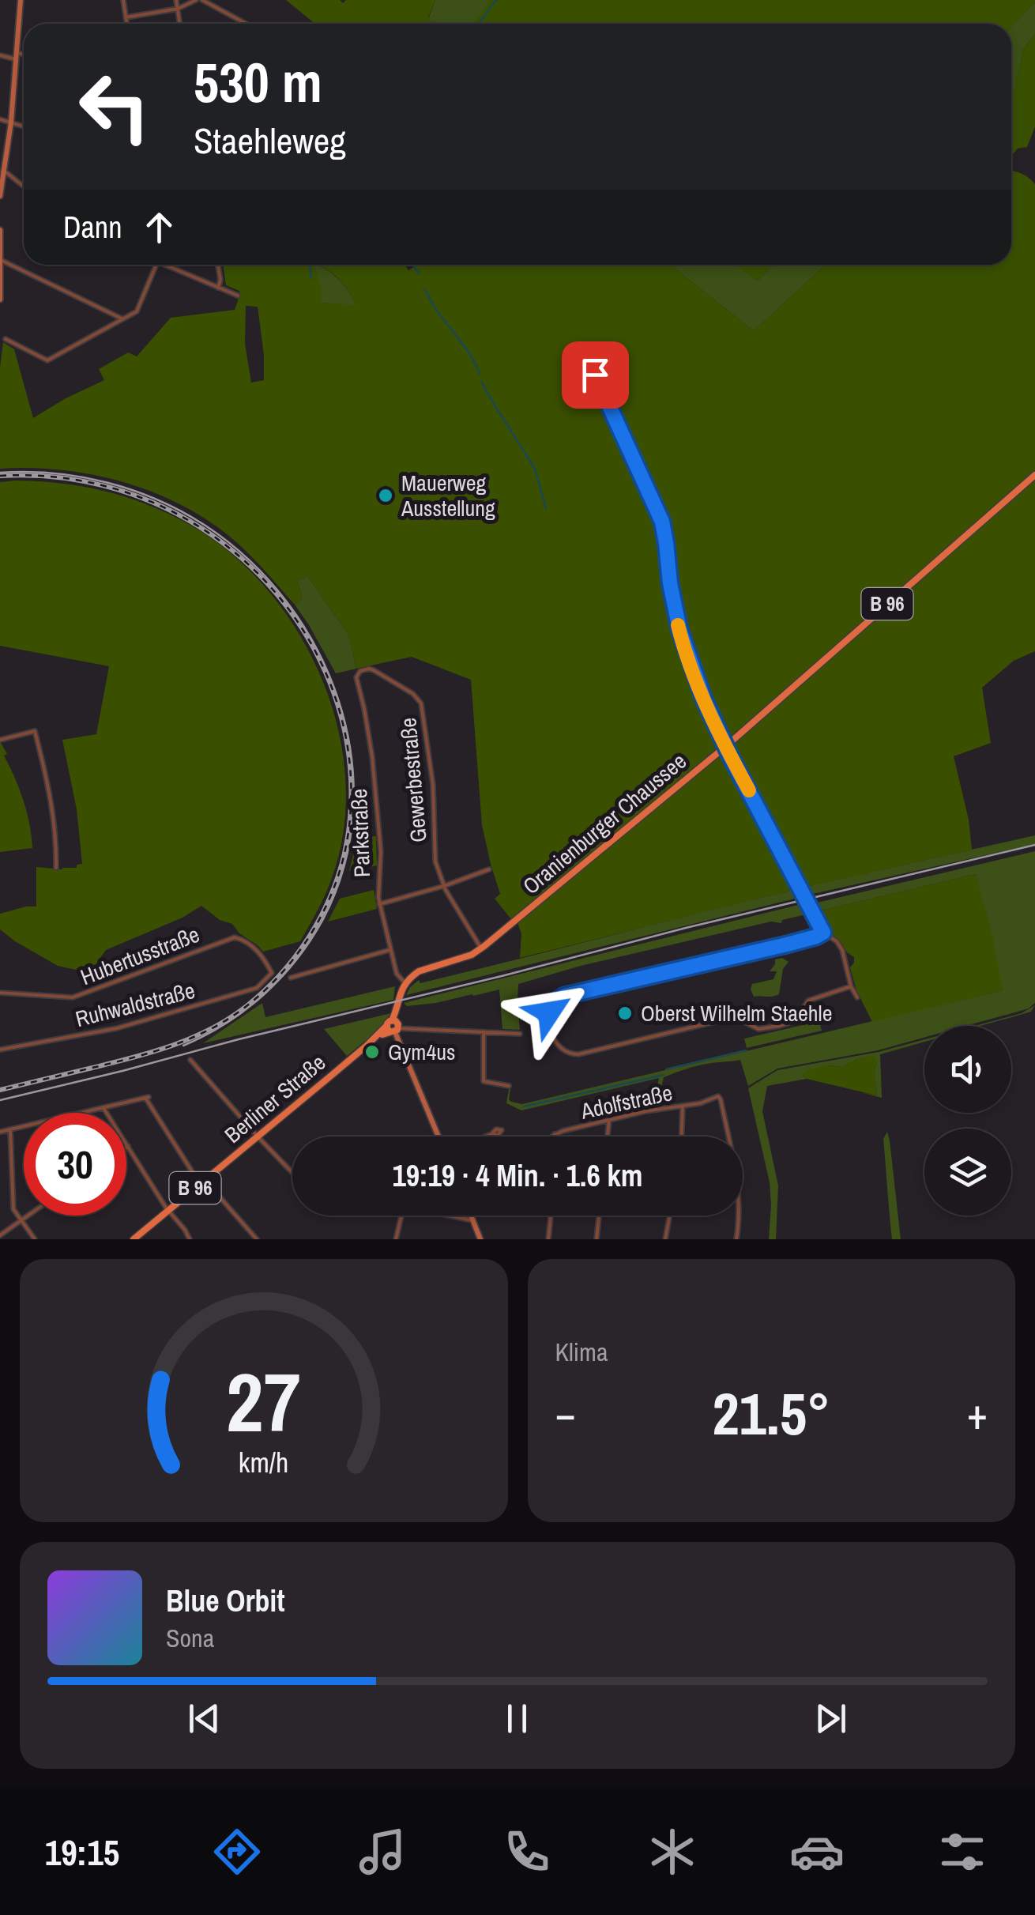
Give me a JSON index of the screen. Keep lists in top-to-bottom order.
{
  "streets": {
    "main road": ["B 96", "Oranienburger Chaussee", "Berliner Straße"],
    "street": [
      "Gewerbestraße",
      "Parkstraße",
      "Hubertusstraße",
      "Ruhwaldstraße",
      "Adolfstraße"
    ]
  },
  "crossings": [
    ["B 96", "Gewerbestraße"],
    ["B 96", "Oranienburger Chaussee"],
    ["B 96", "Parkstraße"],
    ["B 96", "Berliner Straße"],
    ["Gewerbestraße", "Oranienburger Chaussee"],
    ["Gewerbestraße", "Parkstraße"],
    ["Hubertusstraße", "Ruhwaldstraße"]
  ],
  "places": ["Mauerweg Ausstellung", "Oberst Wilhelm Staehle", "Gym4us"],
  "page": {
    "turn": ["530 m", "Staehleweg"],
    "then": "Dann",
    "limit": "30",
    "trip": "19:19 · 4 Min. · 1.6 km",
    "tile": "Klima",
    "heat": ["−", "21.5°", "+"],
    "song": ["Blue Orbit", "Sona"],
    "tabs": "19:15",
    "gauge": ["27", "km/h"]
  }
}
